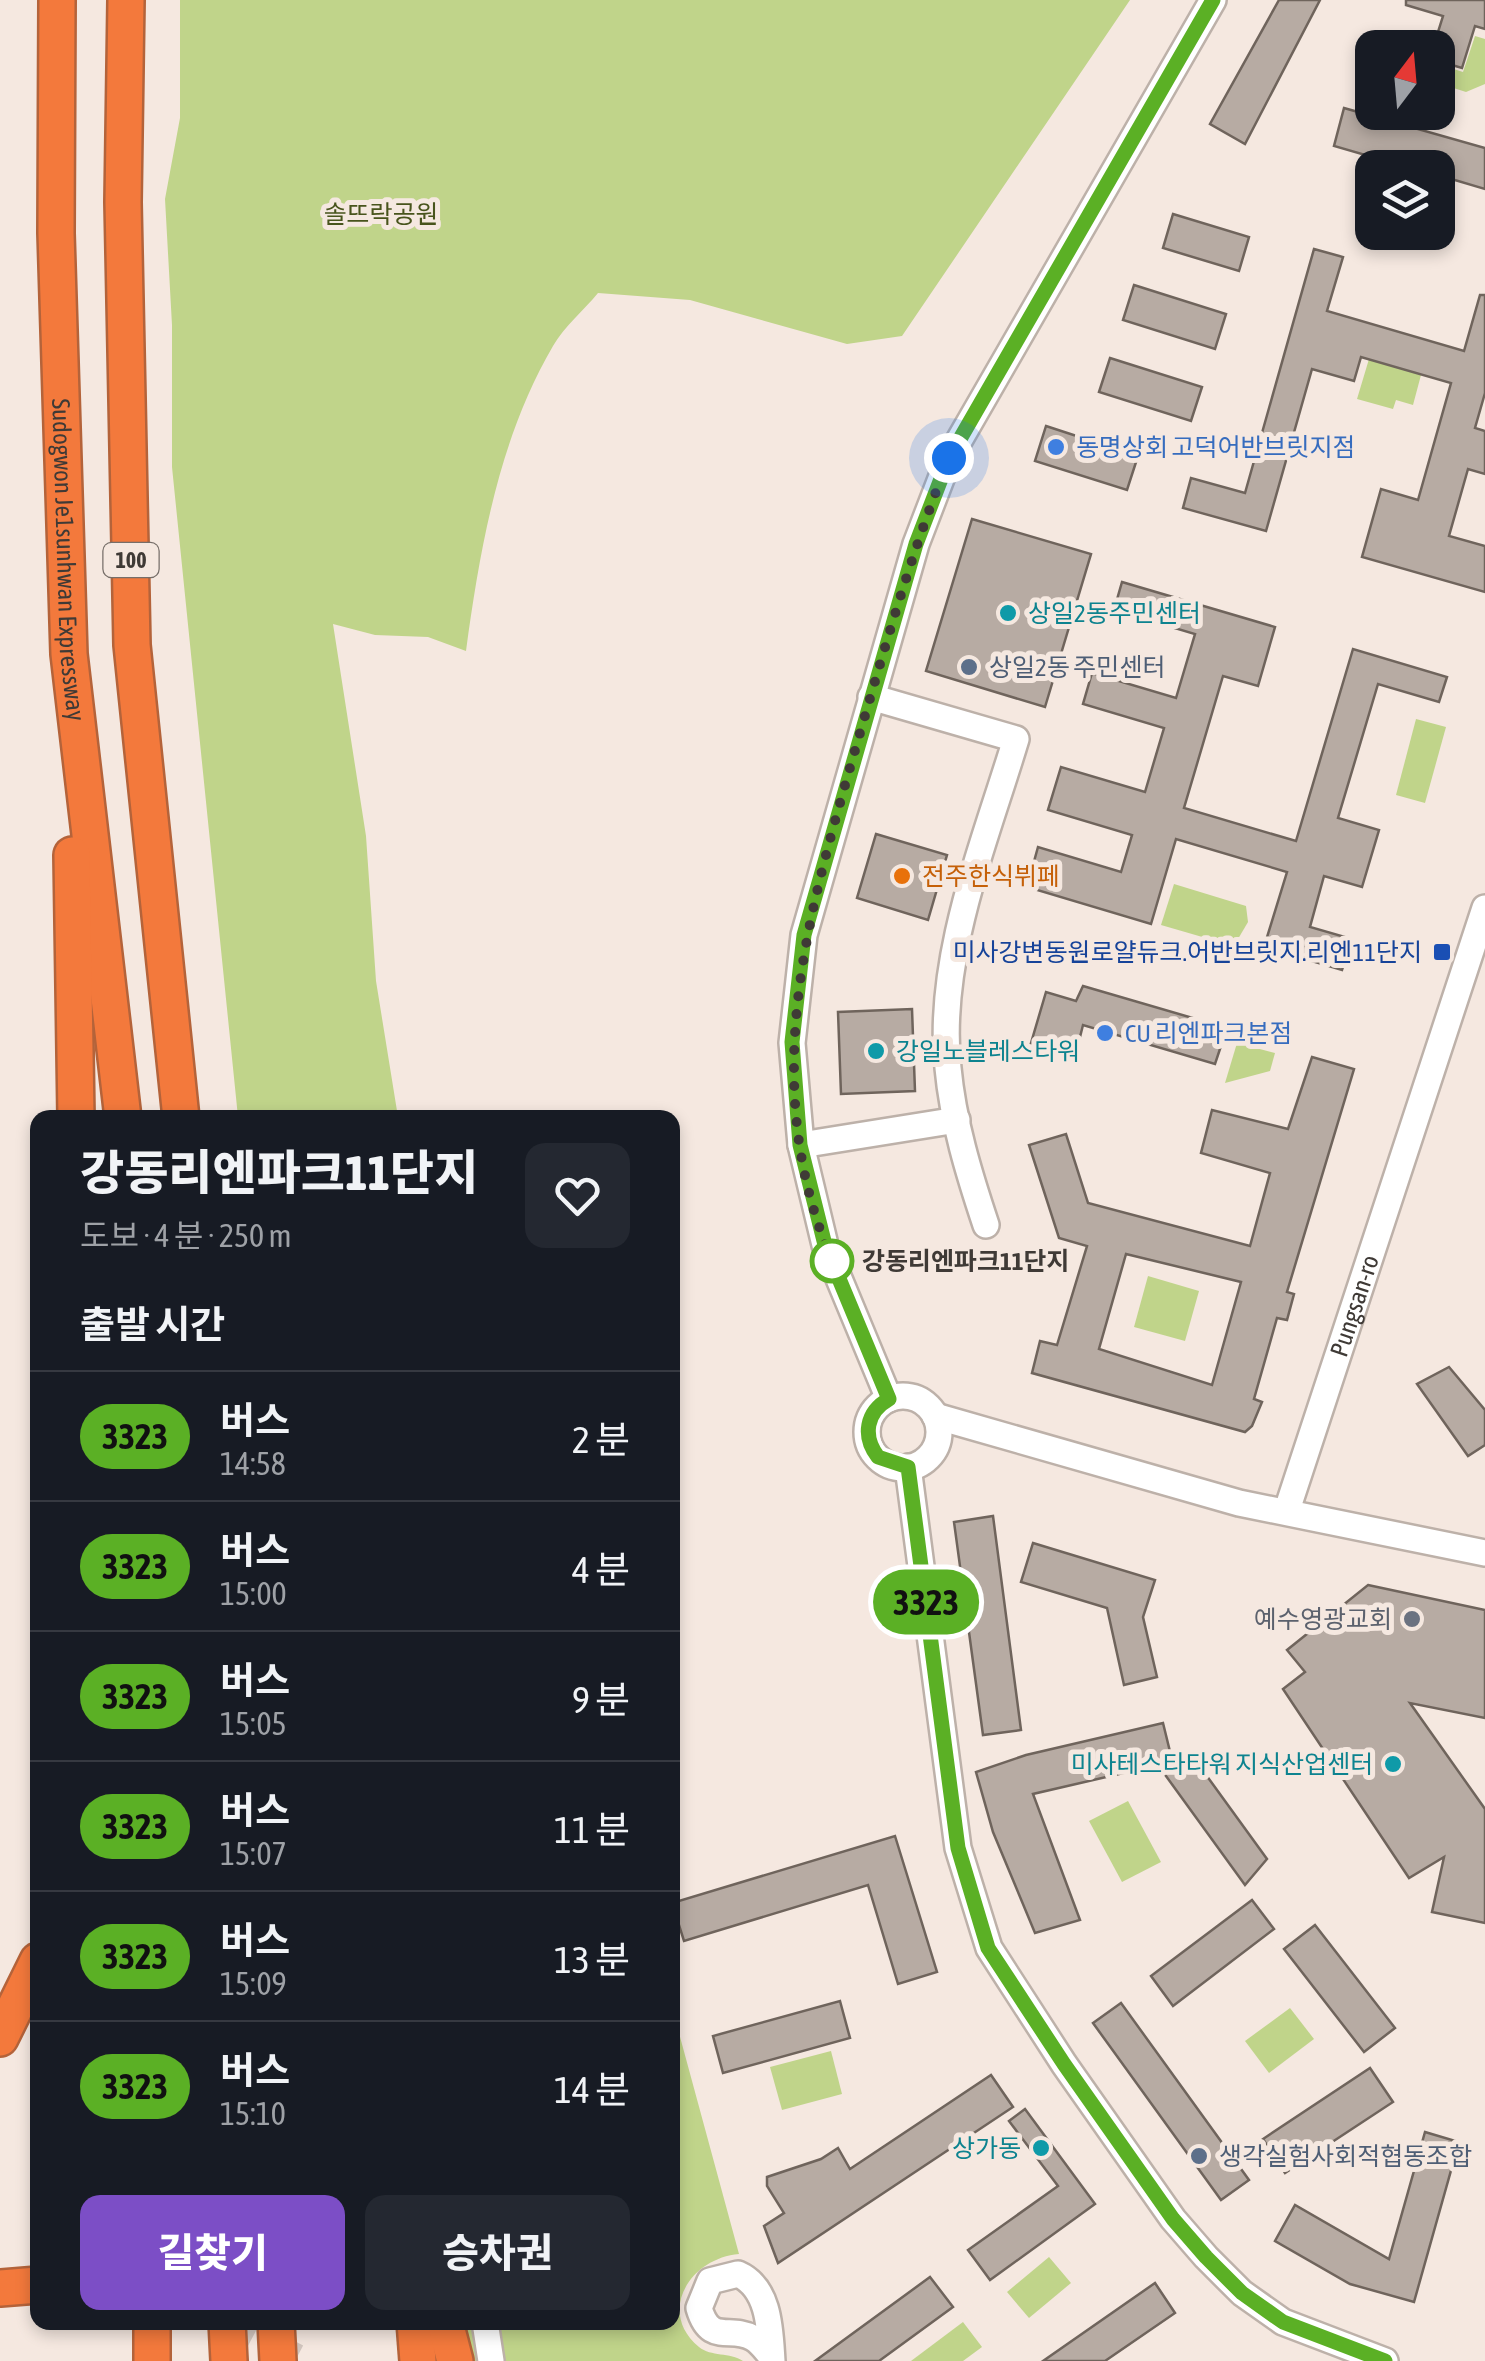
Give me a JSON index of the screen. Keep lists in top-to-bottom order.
{
  "streets": {
    "highway": ["Sudogwon Je1sunhwan Expressway", "100"],
    "street": ["Pungsan-ro"]
  },
  "parks": ["솔뜨락공원"],
  "places": {
    "other": [
      "동명상회 고덕어반브릿지점",
      "상일2동주민센터",
      "상일2동 주민센터",
      "전주한식뷔페",
      "CU 리엔파크본점",
      "강일노블레스타워",
      "강동리엔파크11단지",
      "예수영광교회",
      "미사테스타타워 지식산업센터",
      "상가동",
      "생각실험사회적협동조합"
    ],
    "transit": ["미사강변동원로얄듀크.어반브릿지.리엔11단지"]
  },
  "lines": ["bus line 3323"],
  "north": "top",
  "page": {
    "on_map": "3323",
    "heading": [
      ["강동리엔파크11단지", "도보 · 4 분 · 250 m"],
      "출발 시간"
    ],
    "list": [
      {
        "mark": "3323",
        "name": "버스",
        "note": "14:58",
        "value": "2 분"
      },
      {
        "mark": "3323",
        "name": "버스",
        "note": "15:00",
        "value": "4 분"
      },
      {
        "mark": "3323",
        "name": "버스",
        "note": "15:05",
        "value": "9 분"
      },
      {
        "mark": "3323",
        "name": "버스",
        "note": "15:07",
        "value": "11 분"
      },
      {
        "mark": "3323",
        "name": "버스",
        "note": "15:09",
        "value": "13 분"
      },
      {
        "mark": "3323",
        "name": "버스",
        "note": "15:10",
        "value": "14 분"
      }
    ],
    "buttons": ["길찾기", "승차권"]
  }
}
